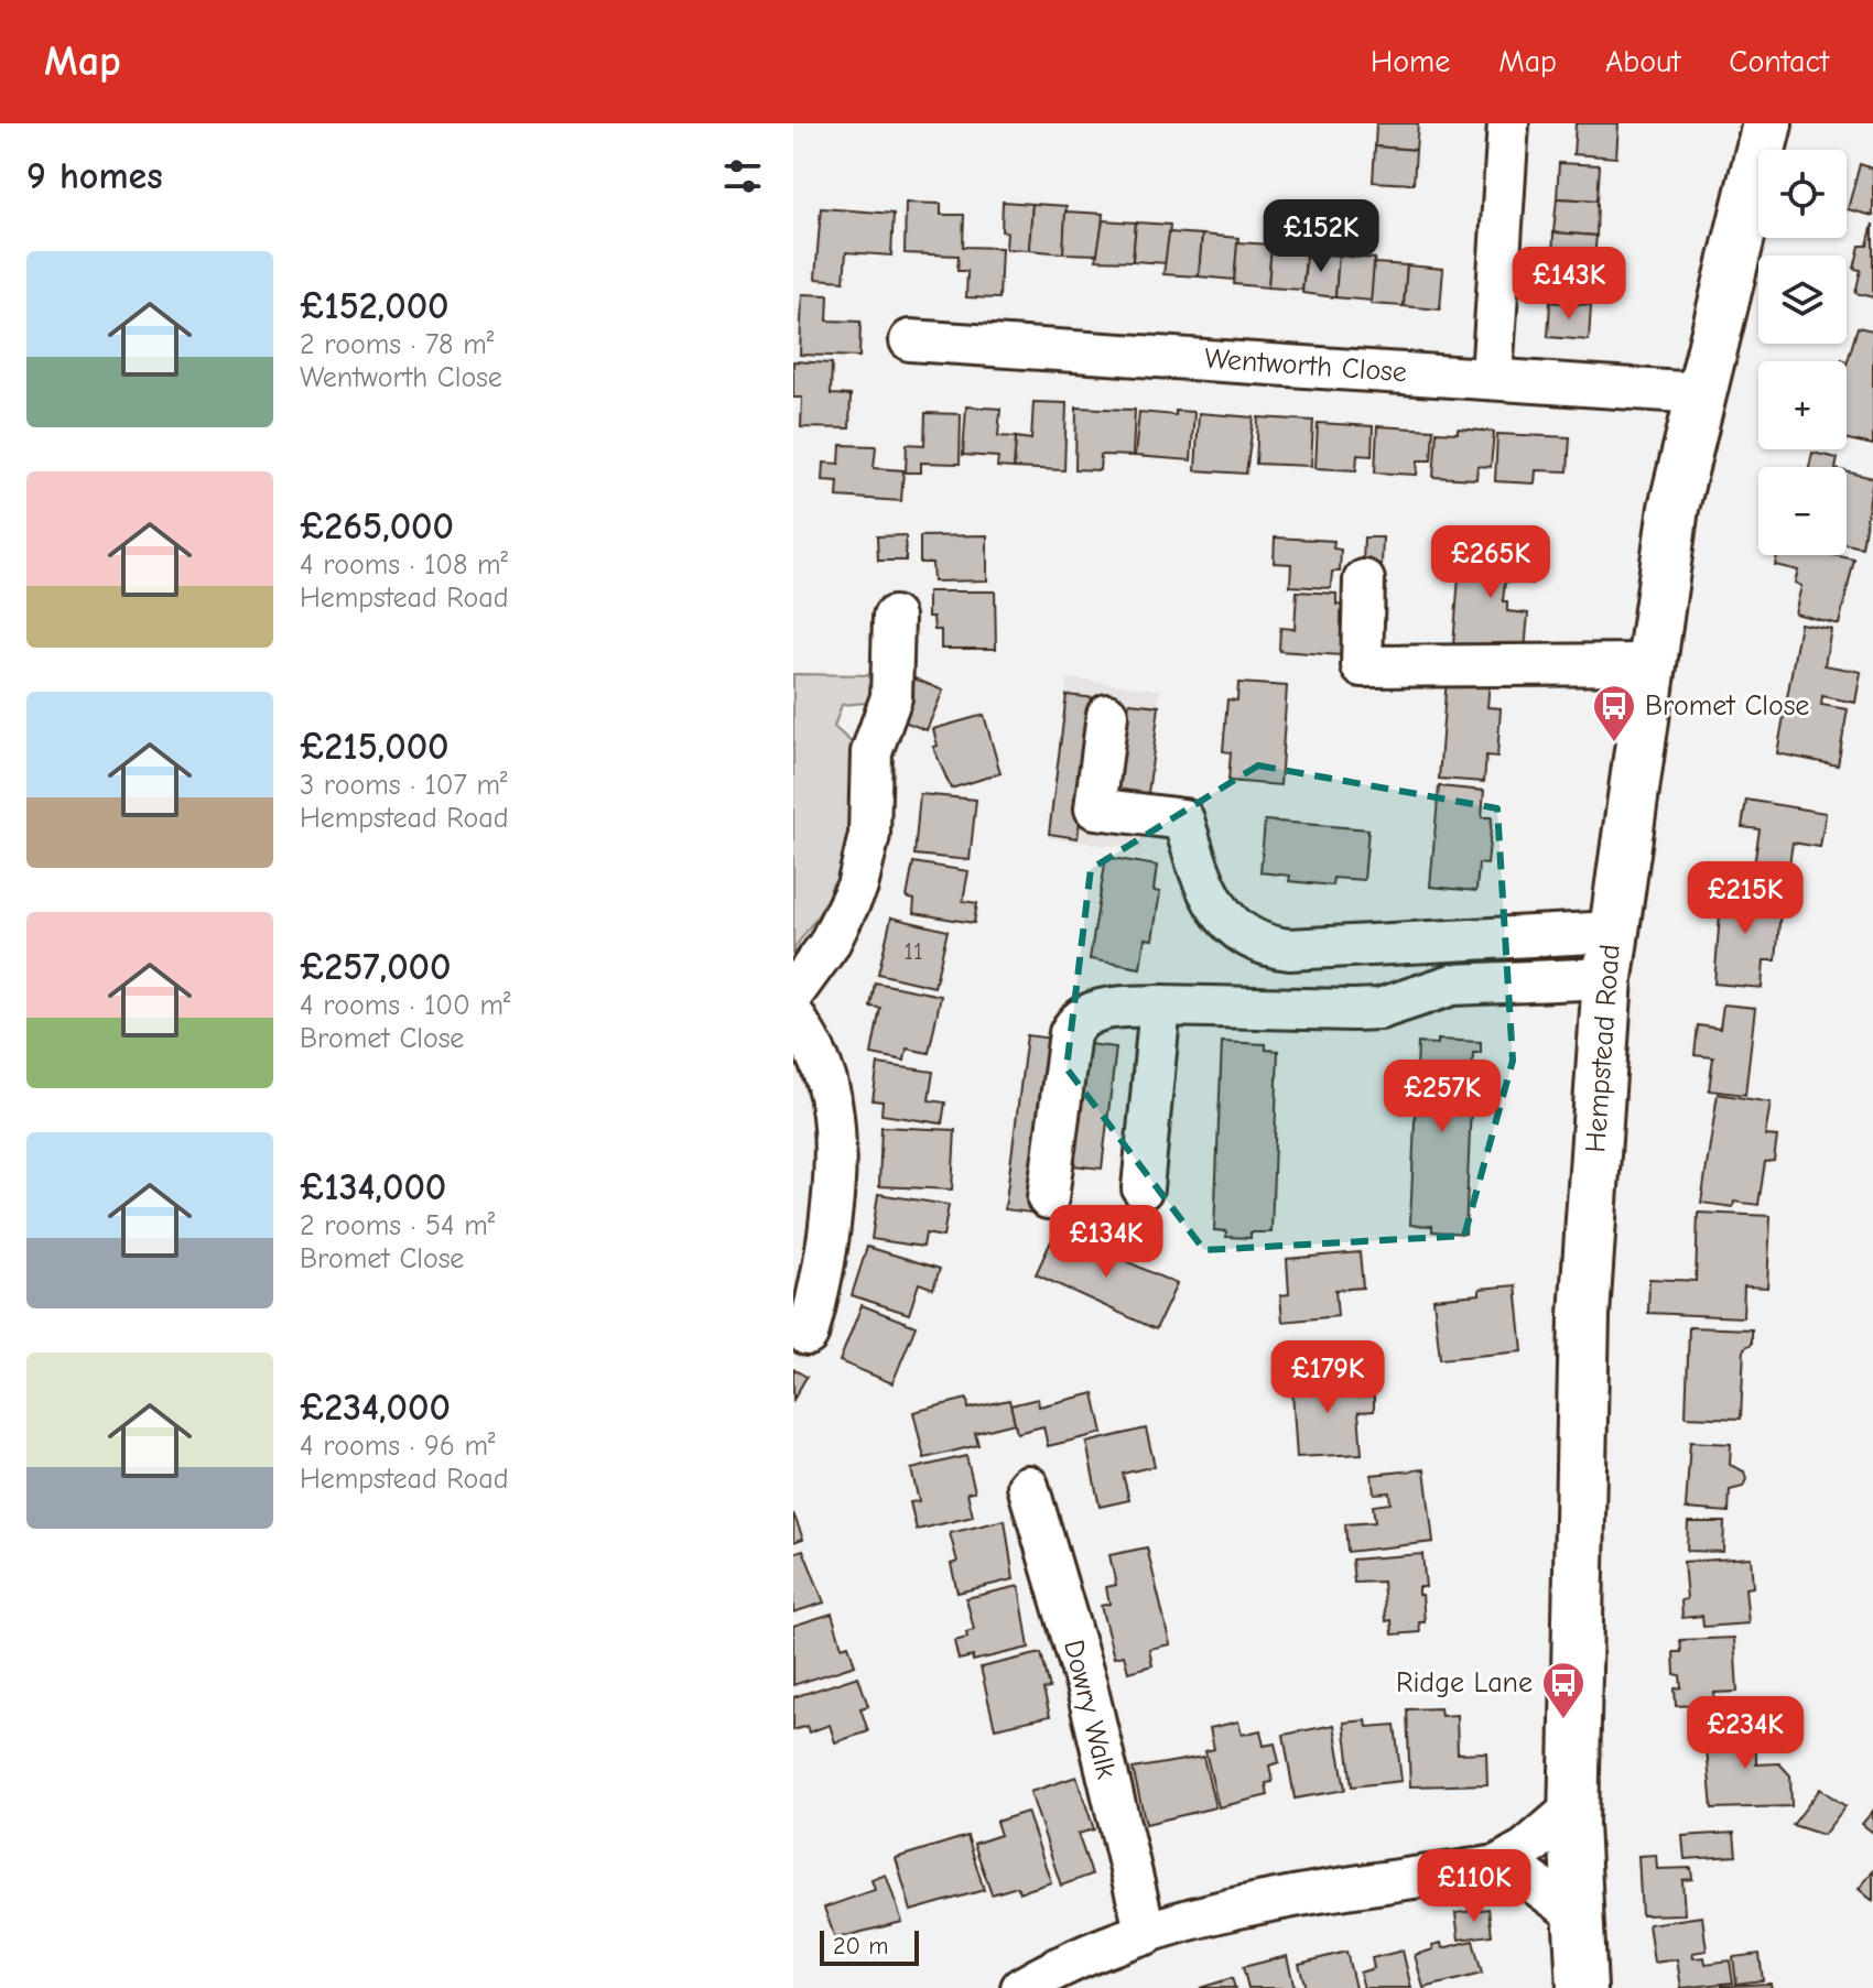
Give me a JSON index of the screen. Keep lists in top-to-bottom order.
{
  "streets": {
    "main road": ["Hempstead Road"],
    "street": ["Wentworth Close", "Dowry Walk"]
  },
  "crossings": [
    ["Wentworth Close", "Hempstead Road"]
  ],
  "places": {
    "bus stop": ["Bromet Close", "Ridge Lane"]
  },
  "house_numbers": ["11"],
  "scale_bar": "20 m",
  "page": {
    "header": "Map",
    "nav": [
      "Home",
      "Map",
      "About",
      "Contact"
    ],
    "heading": "9 homes",
    "map_buttons": ["+", "−"],
    "price": [
      "£152K",
      "£143K",
      "£265K",
      "£215K",
      "£257K",
      "£134K",
      "£179K",
      "£234K",
      "£110K"
    ],
    "list": [
      {
        "name": "£152,000",
        "note": "2 rooms · 78 m² · Wentworth Close"
      },
      {
        "name": "£265,000",
        "note": "4 rooms · 108 m² · Hempstead Road"
      },
      {
        "name": "£215,000",
        "note": "3 rooms · 107 m² · Hempstead Road"
      },
      {
        "name": "£257,000",
        "note": "4 rooms · 100 m² · Bromet Close"
      },
      {
        "name": "£134,000",
        "note": "2 rooms · 54 m² · Bromet Close"
      },
      {
        "name": "£234,000",
        "note": "4 rooms · 96 m² · Hempstead Road"
      }
    ],
    "scale": "20 m"
  }
}
